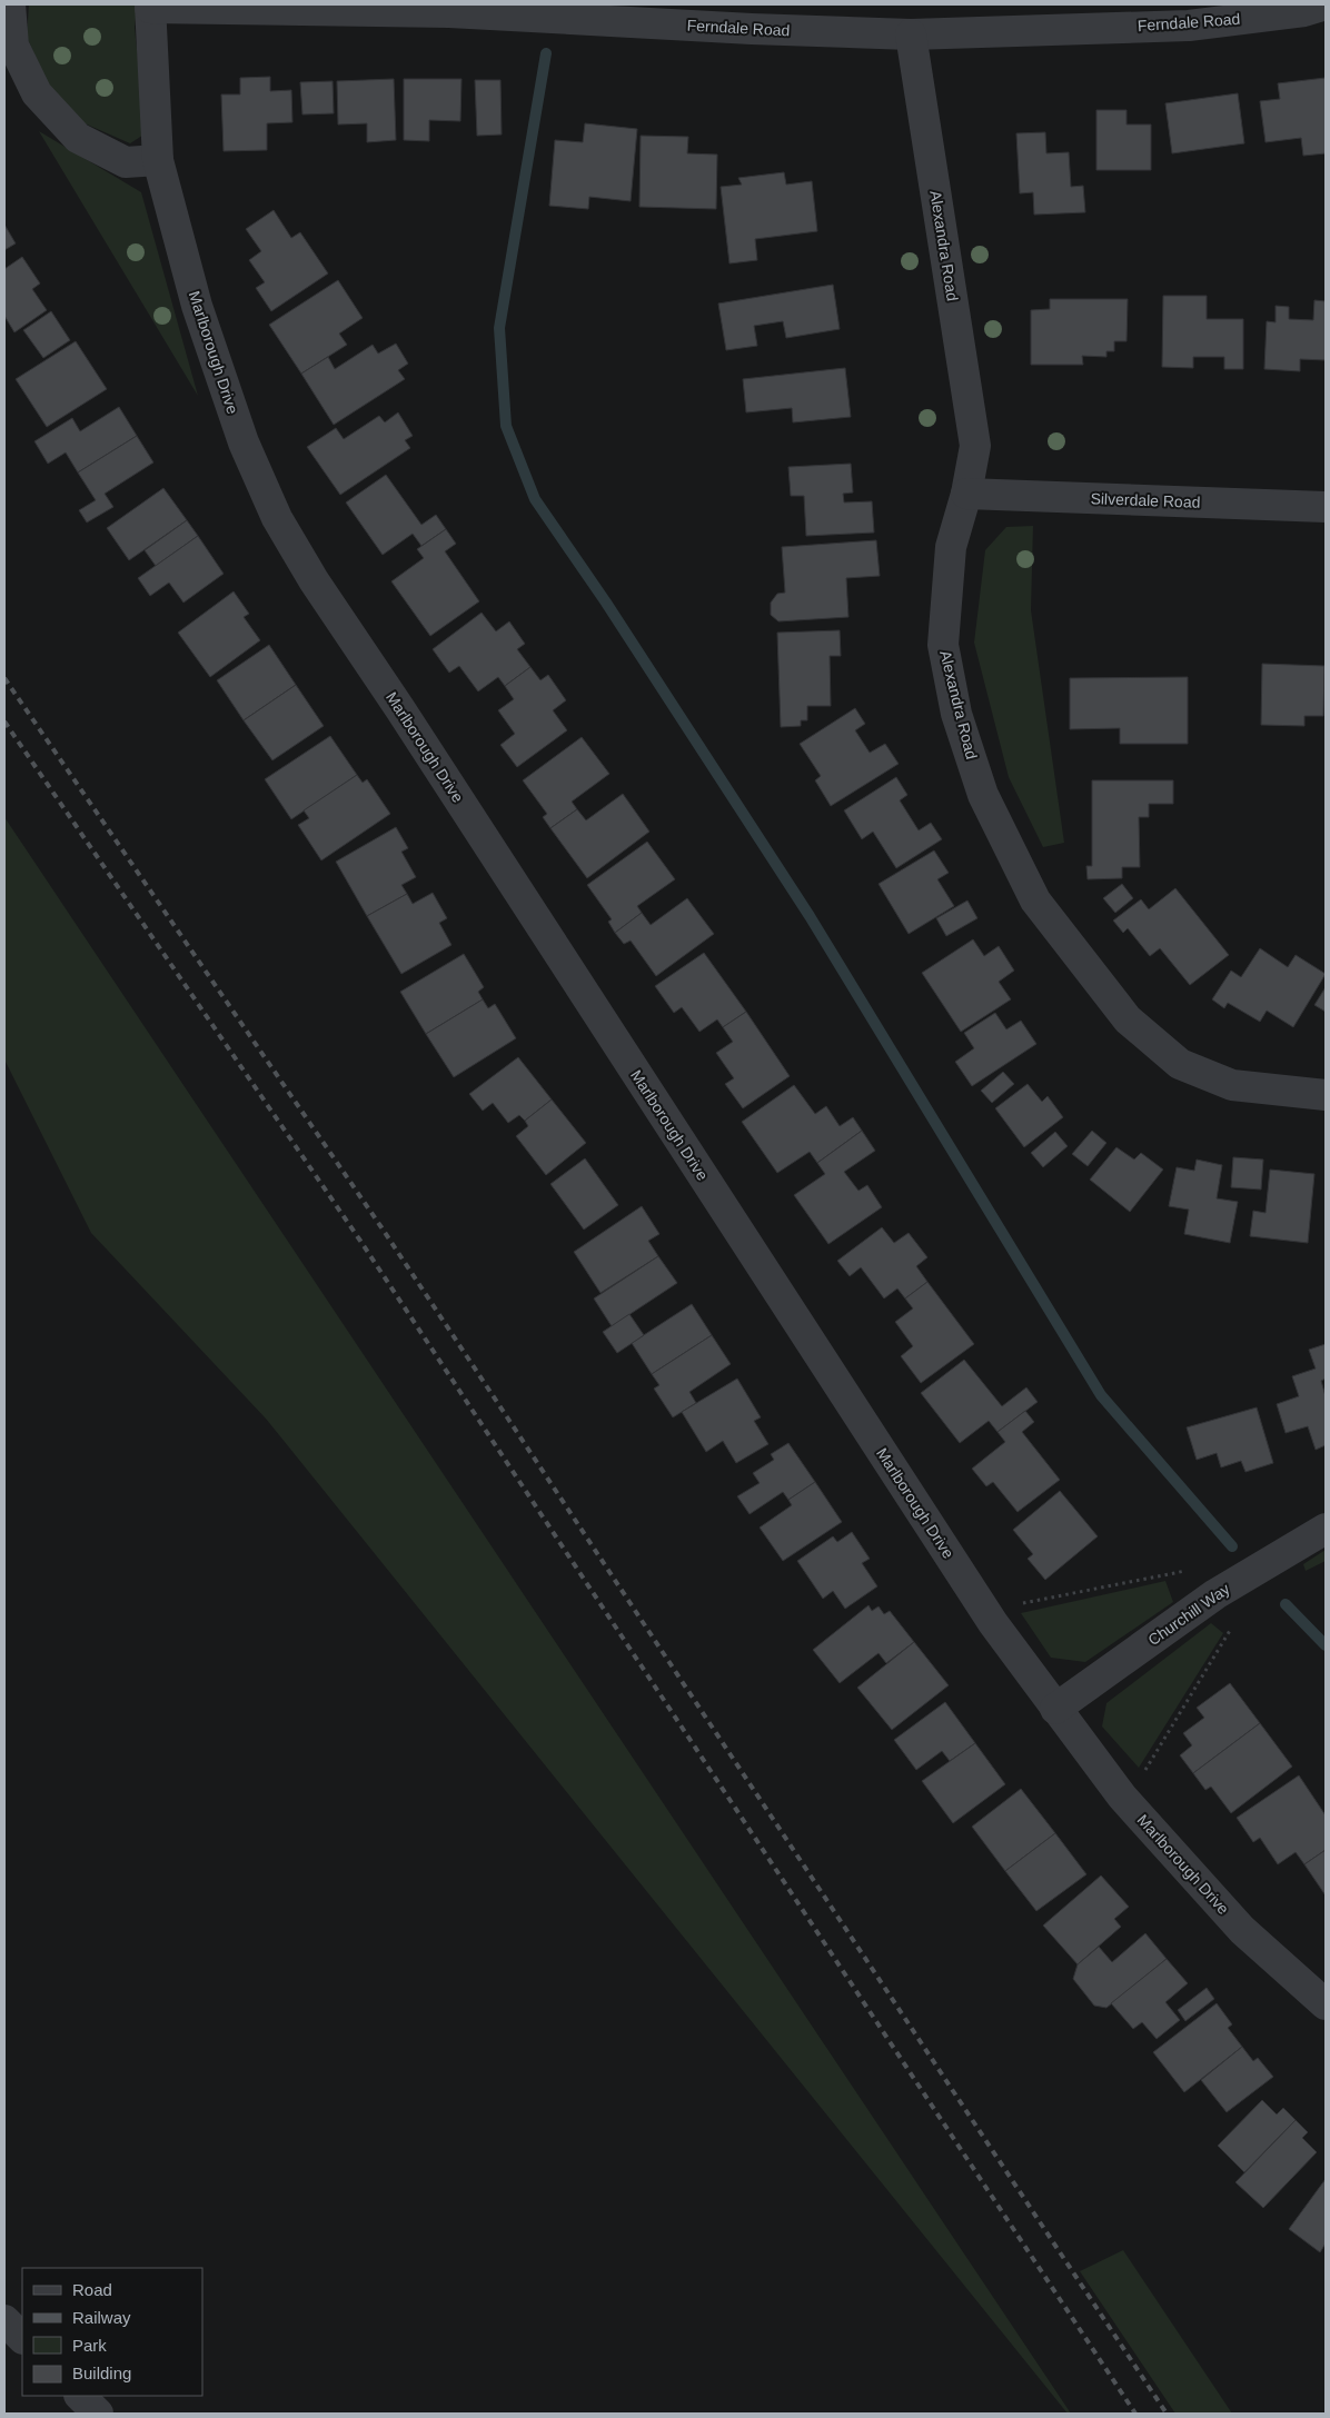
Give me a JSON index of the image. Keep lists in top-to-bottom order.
{
  "streets": {
    "street": [
      "Ferndale Road",
      "Alexandra Road",
      "Marlborough Drive",
      "Silverdale Road",
      "Churchill Way"
    ]
  },
  "crossings": [
    ["Ferndale Road", "Alexandra Road"],
    ["Ferndale Road", "Marlborough Drive"],
    ["Alexandra Road", "Silverdale Road"],
    ["Marlborough Drive", "Churchill Way"]
  ],
  "legend": [
    "Road",
    "Railway",
    "Park",
    "Building"
  ]
}
